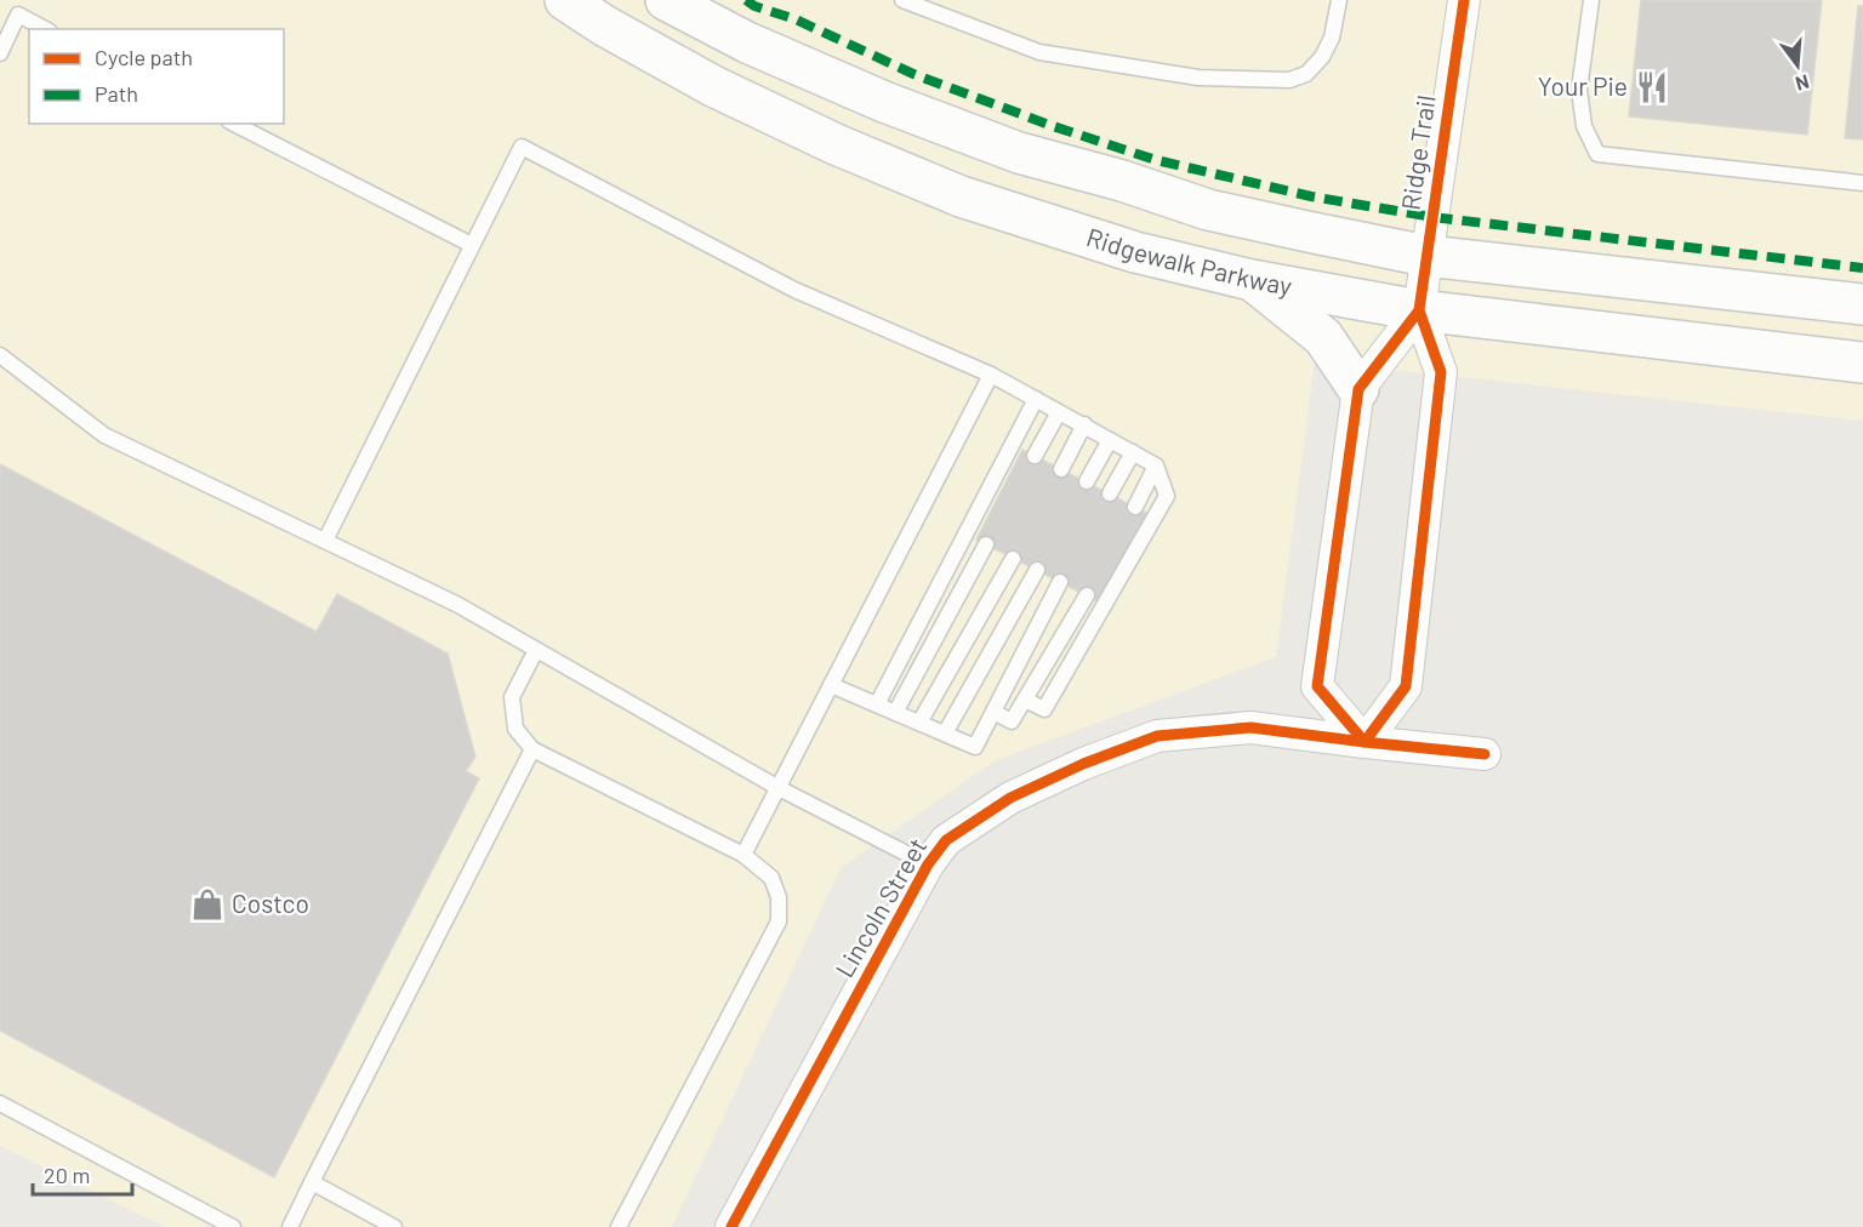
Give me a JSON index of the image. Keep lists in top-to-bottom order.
{
  "streets": {
    "main road": ["Ridgewalk Parkway"],
    "street": ["Ridge Trail", "Lincoln Street"]
  },
  "crossings": [
    ["Ridge Trail", "Ridgewalk Parkway"]
  ],
  "places": {
    "restaurant": ["Your Pie"],
    "shop": ["Costco"]
  },
  "legend": ["Cycle path", "Path"],
  "scale_bar": "20 m",
  "north": "bottom"
}
